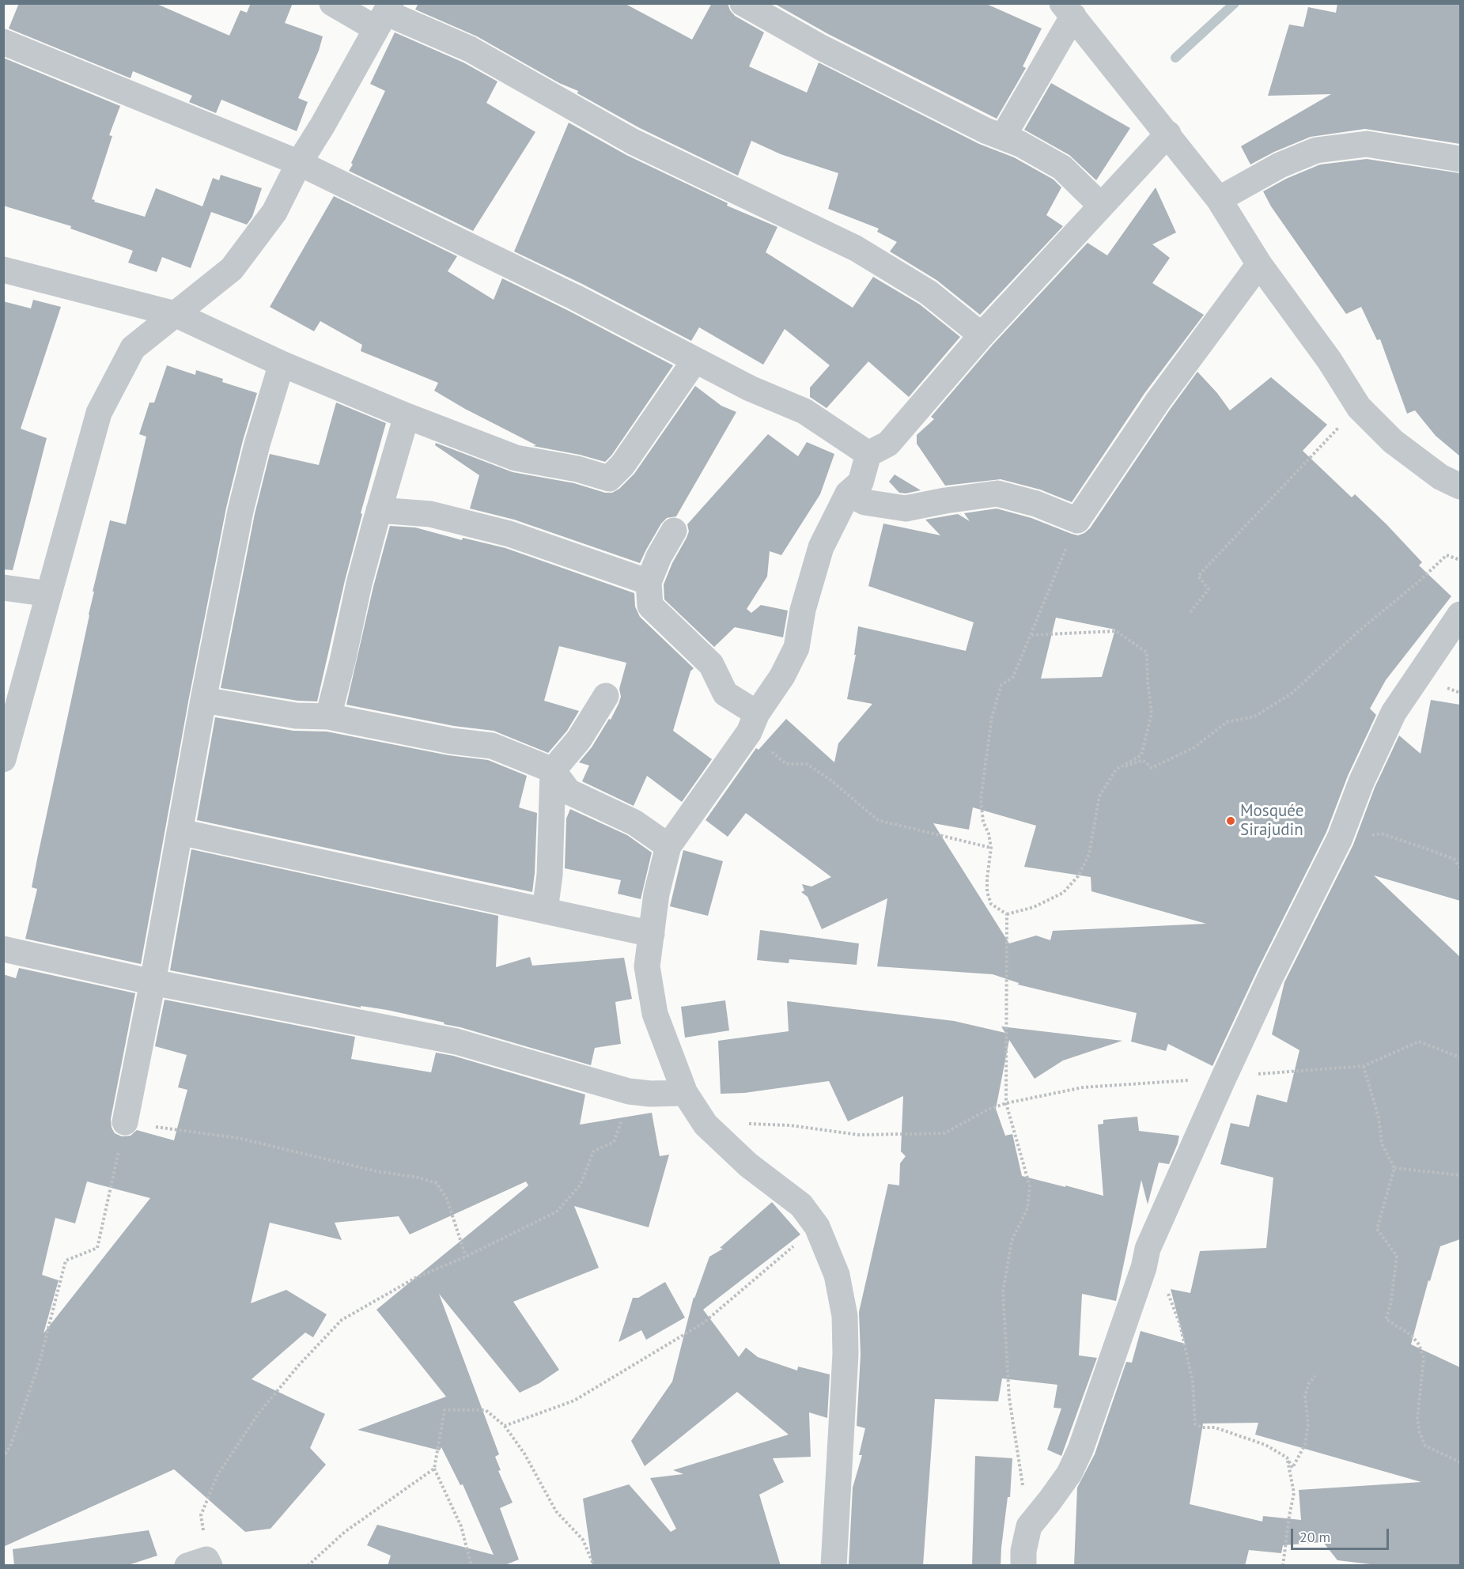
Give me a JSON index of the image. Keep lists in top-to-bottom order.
{
  "places": ["Mosquée Sirajudin"],
  "scale_bar": "20 m"
}
